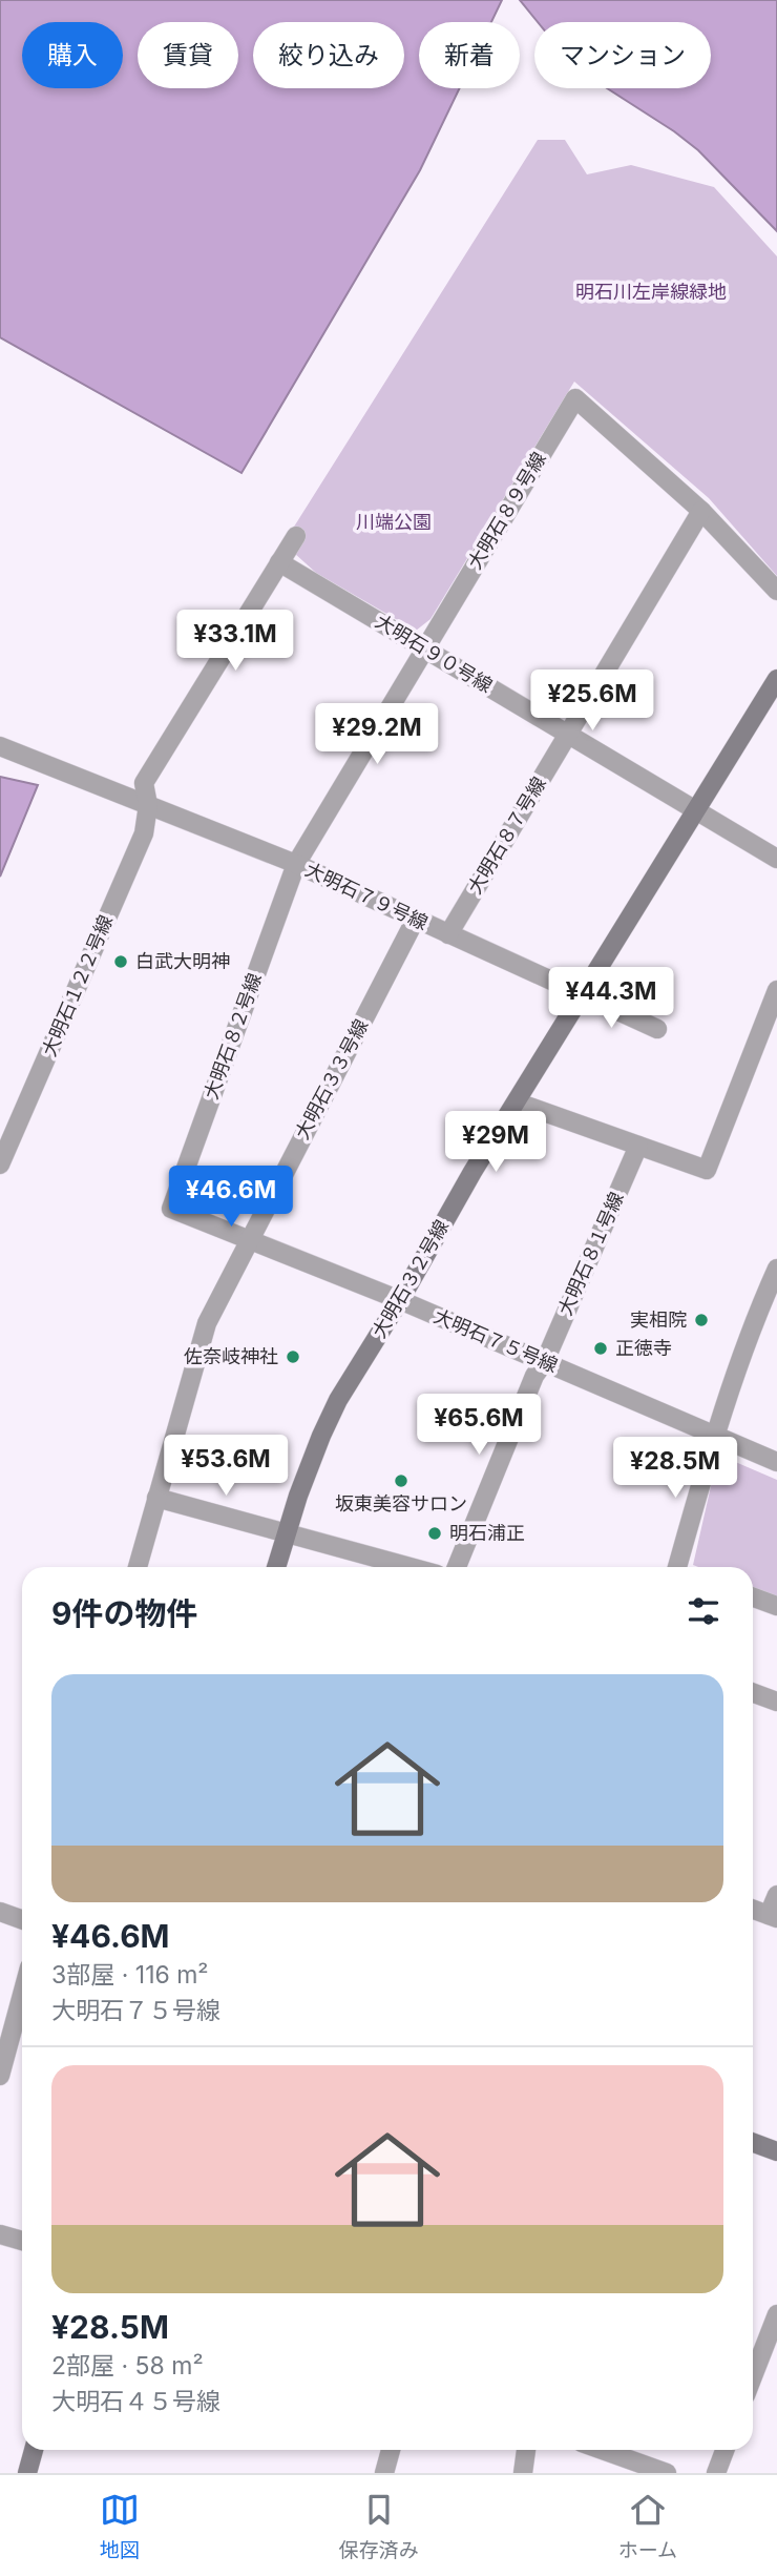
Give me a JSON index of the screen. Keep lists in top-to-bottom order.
{
  "streets": {
    "street": [
      "大明石８９号線",
      "大明石９０号線",
      "大明石８７号線",
      "大明石７９号線",
      "大明石１２２号線",
      "大明石８２号線",
      "大明石３３号線",
      "大明石８１号線",
      "大明石３２号線",
      "大明石７５号線"
    ]
  },
  "crossings": [
    ["大明石８９号線", "大明石９０号線"],
    ["大明石８９号線", "大明石８７号線"],
    ["大明石８９号線", "大明石７９号線"],
    ["大明石８９号線", "大明石８２号線"],
    ["大明石９０号線", "大明石８７号線"],
    ["大明石９０号線", "大明石１２２号線"],
    ["大明石９０号線", "大明石３２号線"],
    ["大明石８７号線", "大明石７９号線"],
    ["大明石７９号線", "大明石１２２号線"],
    ["大明石７９号線", "大明石８２号線"],
    ["大明石７９号線", "大明石３３号線"],
    ["大明石７９号線", "大明石３２号線"],
    ["大明石８２号線", "大明石７５号線"],
    ["大明石３３号線", "大明石７５号線"],
    ["大明石８１号線", "大明石７５号線"],
    ["大明石３２号線", "大明石７５号線"]
  ],
  "parks": ["明石川左岸線緑地", "川端公園"],
  "places": [
    "白武大明神",
    "実相院",
    "正徳寺",
    "佐奈岐神社",
    "坂東美容サロン",
    "明石浦正"
  ],
  "page": {
    "chip": [
      "購入",
      "賃貸",
      "絞り込み",
      "新着",
      "マンション"
    ],
    "price": [
      "¥33.1M",
      "¥25.6M",
      "¥29.2M",
      "¥44.3M",
      "¥29M",
      "¥46.6M",
      "¥65.6M",
      "¥53.6M",
      "¥28.5M"
    ],
    "heading": "9件の物件",
    "list": [
      {
        "name": "¥46.6M",
        "note": "3部屋 · 116 m² · 大明石７５号線"
      },
      {
        "name": "¥28.5M",
        "note": "2部屋 · 58 m² · 大明石４５号線"
      }
    ],
    "tabs": ["地図", "保存済み", "ホーム"]
  }
}
